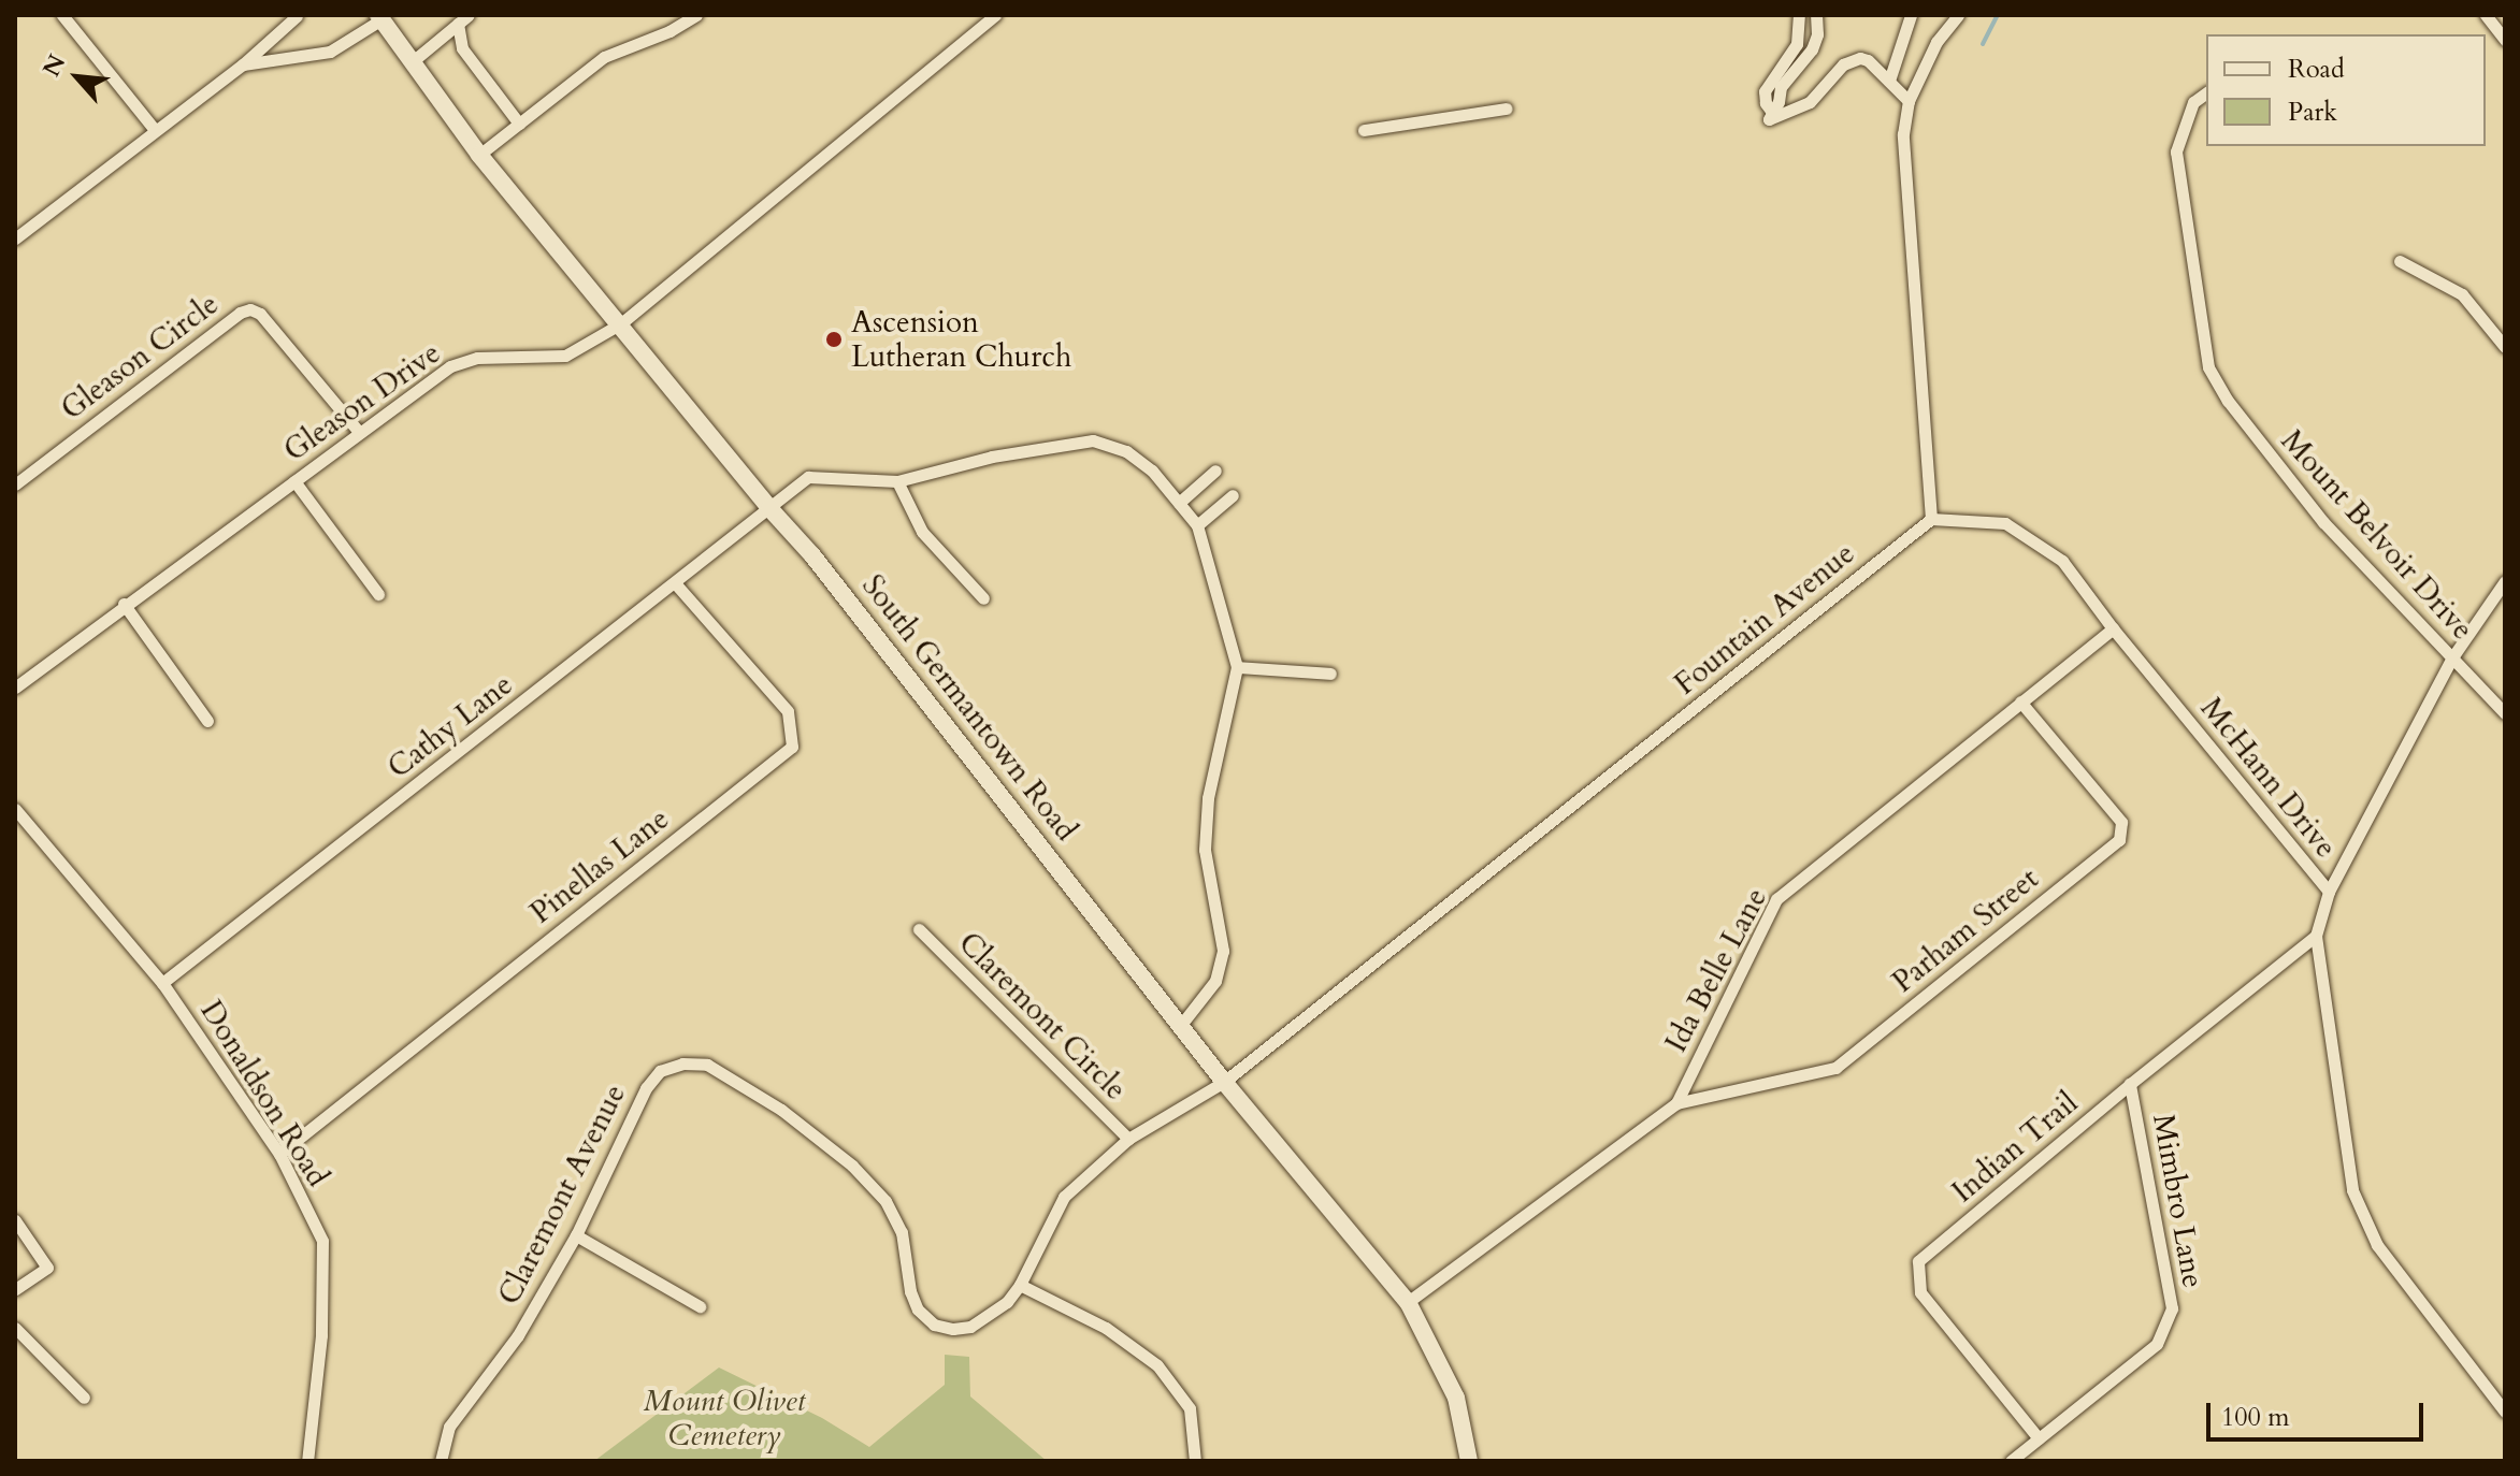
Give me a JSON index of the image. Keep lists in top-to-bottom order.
{
  "streets": {
    "main road": ["South Germantown Road"],
    "street": [
      "Gleason Circle",
      "Gleason Drive",
      "Mount Belvoir Drive",
      "Fountain Avenue",
      "Cathy Lane",
      "McHann Drive",
      "Pinellas Lane",
      "Parham Street",
      "Ida Belle Lane",
      "Claremont Circle",
      "Donaldson Road",
      "Indian Trail",
      "Claremont Avenue",
      "Mimbro Lane"
    ]
  },
  "crossings": [
    ["Gleason Circle", "Gleason Drive"],
    ["Gleason Drive", "South Germantown Road"],
    ["Fountain Avenue", "South Germantown Road"],
    ["Fountain Avenue", "McHann Drive"],
    ["Fountain Avenue", "Claremont Avenue"],
    ["South Germantown Road", "Cathy Lane"],
    ["South Germantown Road", "Ida Belle Lane"],
    ["South Germantown Road", "Claremont Avenue"],
    ["Cathy Lane", "Pinellas Lane"],
    ["Cathy Lane", "Donaldson Road"],
    ["McHann Drive", "Ida Belle Lane"],
    ["McHann Drive", "Indian Trail"],
    ["Pinellas Lane", "Donaldson Road"],
    ["Parham Street", "Ida Belle Lane"],
    ["Claremont Circle", "Claremont Avenue"],
    ["Indian Trail", "Mimbro Lane"]
  ],
  "parks": ["Mount Olivet Cemetery"],
  "places": ["Ascension Lutheran Church"],
  "legend": ["Road", "Park"],
  "scale_bar": "100 m",
  "north": "top left"
}
